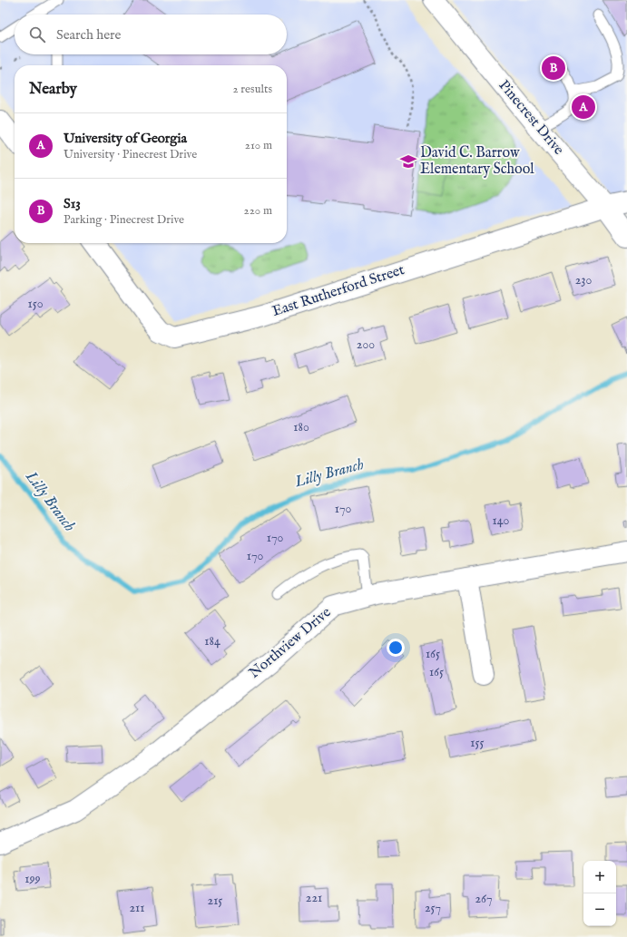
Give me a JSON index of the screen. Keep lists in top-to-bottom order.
{
  "streets": {
    "street": ["Pinecrest Drive", "East Rutherford Street", "Northview Drive"]
  },
  "crossings": [
    ["Pinecrest Drive", "East Rutherford Street"]
  ],
  "water": ["Lilly Branch"],
  "places": {
    "school or university": ["David C. Barrow Elementary School"]
  },
  "house_numbers": [
    "230",
    "150",
    "200",
    "180",
    "170",
    "140",
    "170",
    "170",
    "184",
    "165",
    "165",
    "155",
    "199",
    "221",
    "267",
    "215",
    "211",
    "257"
  ],
  "page": {
    "search": "Search here",
    "pins": ["B", "A"],
    "heading": ["Nearby", "2 results"],
    "list": [
      {
        "mark": "A",
        "name": "University of Georgia",
        "note": "University · Pinecrest Drive",
        "value": "210 m"
      },
      {
        "mark": "B",
        "name": "S13",
        "note": "Parking · Pinecrest Drive",
        "value": "220 m"
      }
    ],
    "map_buttons": ["+", "−"]
  }
}
